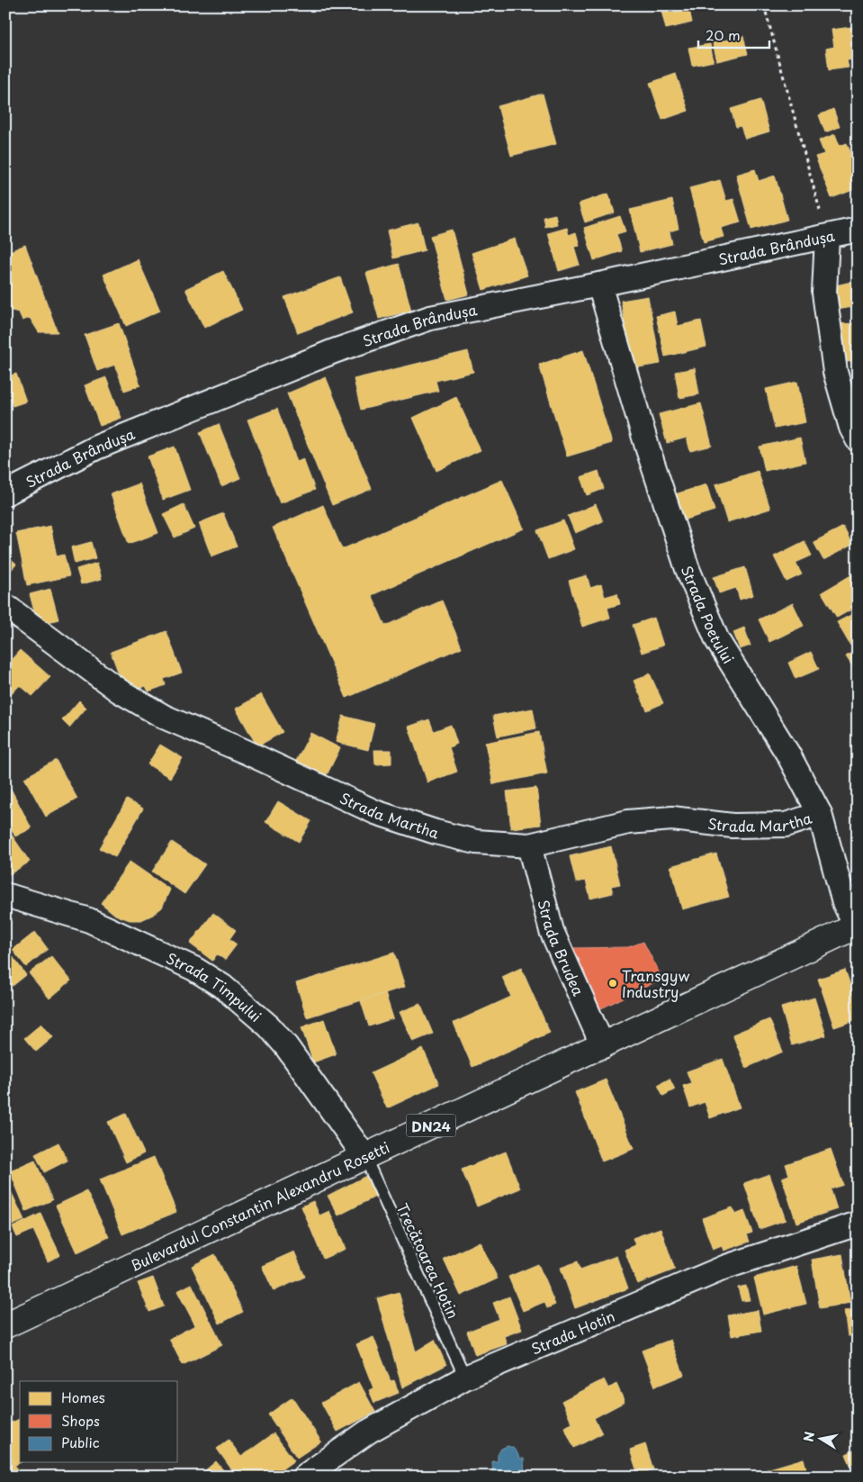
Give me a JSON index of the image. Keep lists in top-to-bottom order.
{
  "streets": {
    "main road": ["DN24", "Bulevardul Constantin Alexandru Rosetti"],
    "street": [
      "Strada Brândușa",
      "Strada Poetului",
      "Strada Martha",
      "Strada Brudea",
      "Strada Timpului",
      "Strada Hotin"
    ],
    "lane": ["Trecătoarea Hotin"]
  },
  "crossings": [
    ["Strada Brândușa", "Strada Poetului"],
    ["Strada Poetului", "Strada Martha"],
    ["Strada Poetului", "Bulevardul Constantin Alexandru Rosetti"],
    ["Strada Martha", "Strada Brudea"],
    ["Strada Brudea", "Bulevardul Constantin Alexandru Rosetti"],
    ["Strada Timpului", "Bulevardul Constantin Alexandru Rosetti"],
    ["Strada Timpului", "Trecătoarea Hotin"],
    ["Bulevardul Constantin Alexandru Rosetti", "Trecătoarea Hotin"],
    ["Trecătoarea Hotin", "Strada Hotin"]
  ],
  "places": ["Transgyw Industry"],
  "legend": ["Homes", "Shops", "Public"],
  "scale_bar": "20 m",
  "north": "left"
}
